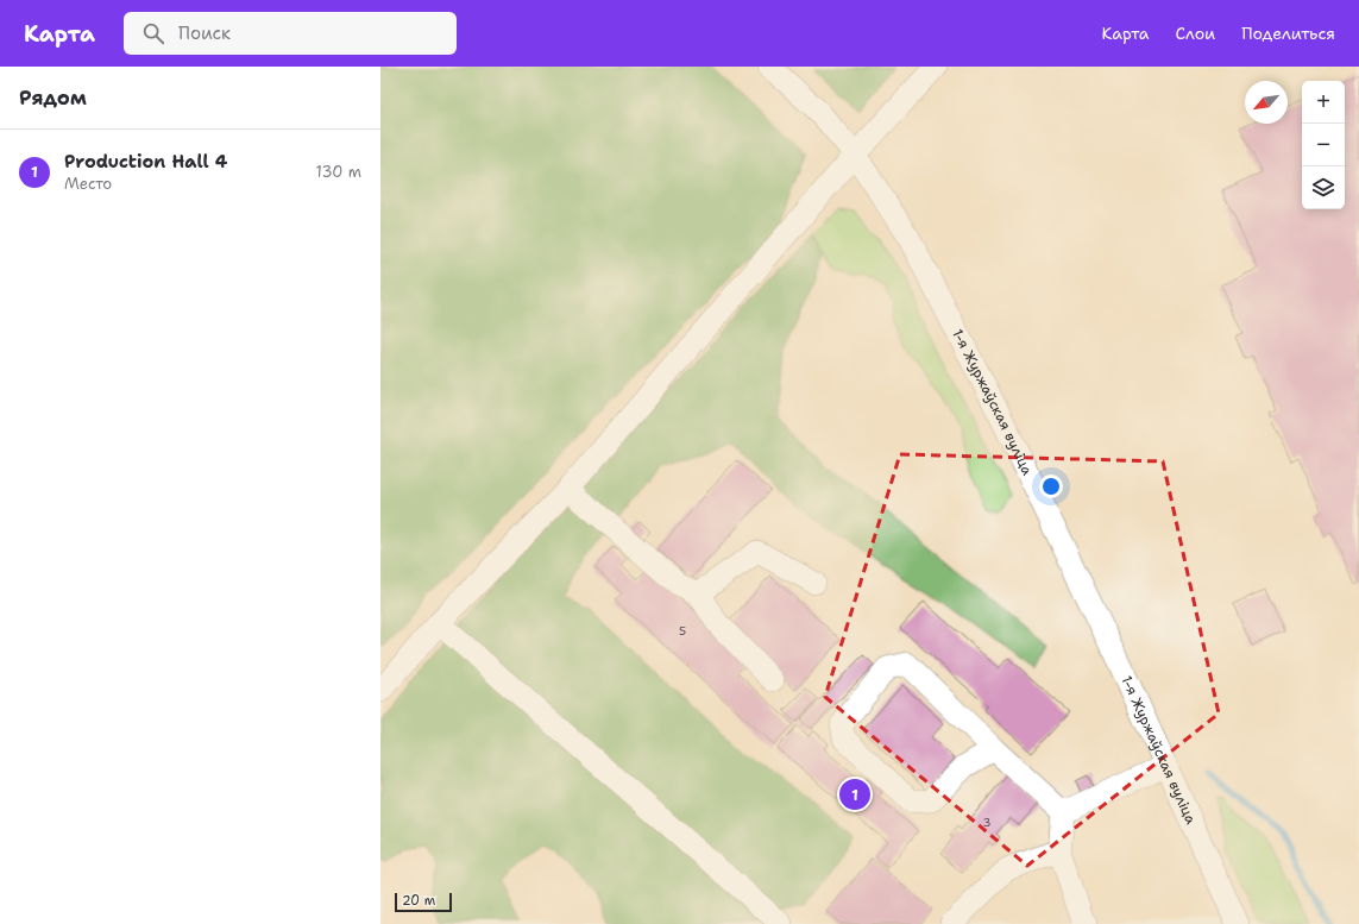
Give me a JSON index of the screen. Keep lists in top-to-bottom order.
{
  "streets": {
    "street": ["1-я Журжаўская вуліца"]
  },
  "house_numbers": ["5", "3"],
  "scale_bar": "20 m",
  "north": "bottom left",
  "page": {
    "header": "Карта",
    "search": "Поиск",
    "nav": ["Карта", "Слои", "Поделиться"],
    "heading": "Рядом",
    "map_buttons": ["+", "−"],
    "list": [
      {
        "mark": "1",
        "name": "Production Hall 4",
        "note": "Место",
        "value": "130 m"
      }
    ],
    "pins": "1",
    "scale": "20 m"
  }
}
